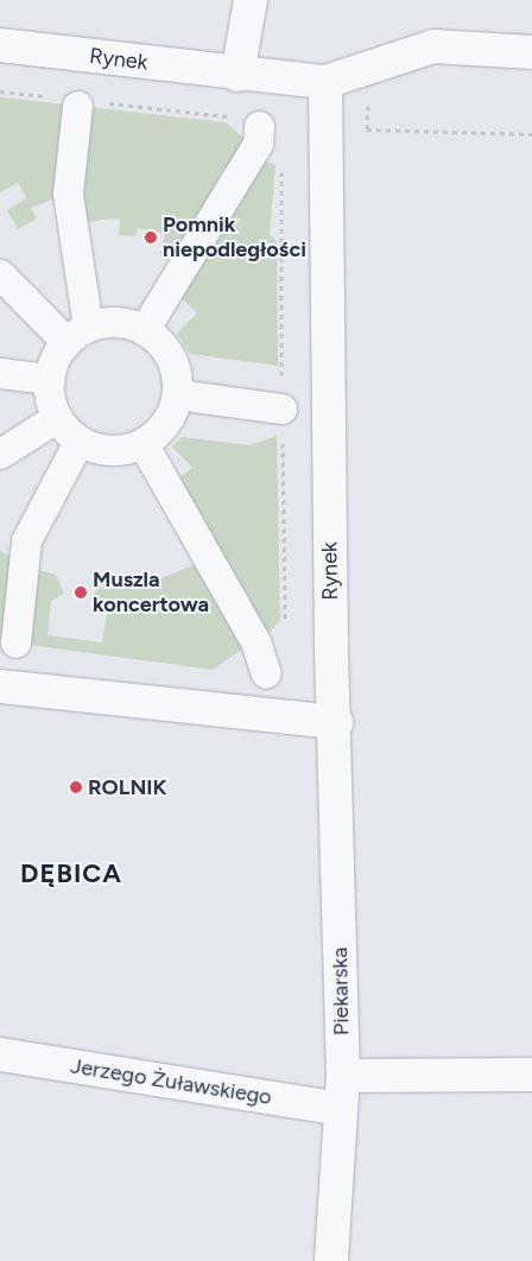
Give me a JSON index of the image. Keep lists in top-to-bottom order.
{
  "streets": {
    "street": ["Rynek", "Piekarska", "Jerzego Żuławskiego"]
  },
  "crossings": [
    ["Rynek", "Piekarska"],
    ["Piekarska", "Jerzego Żuławskiego"]
  ],
  "districts": ["DĘBICA"],
  "places": ["Pomnik niepodległości", "Muszla koncertowa", "ROLNIK"]
}
